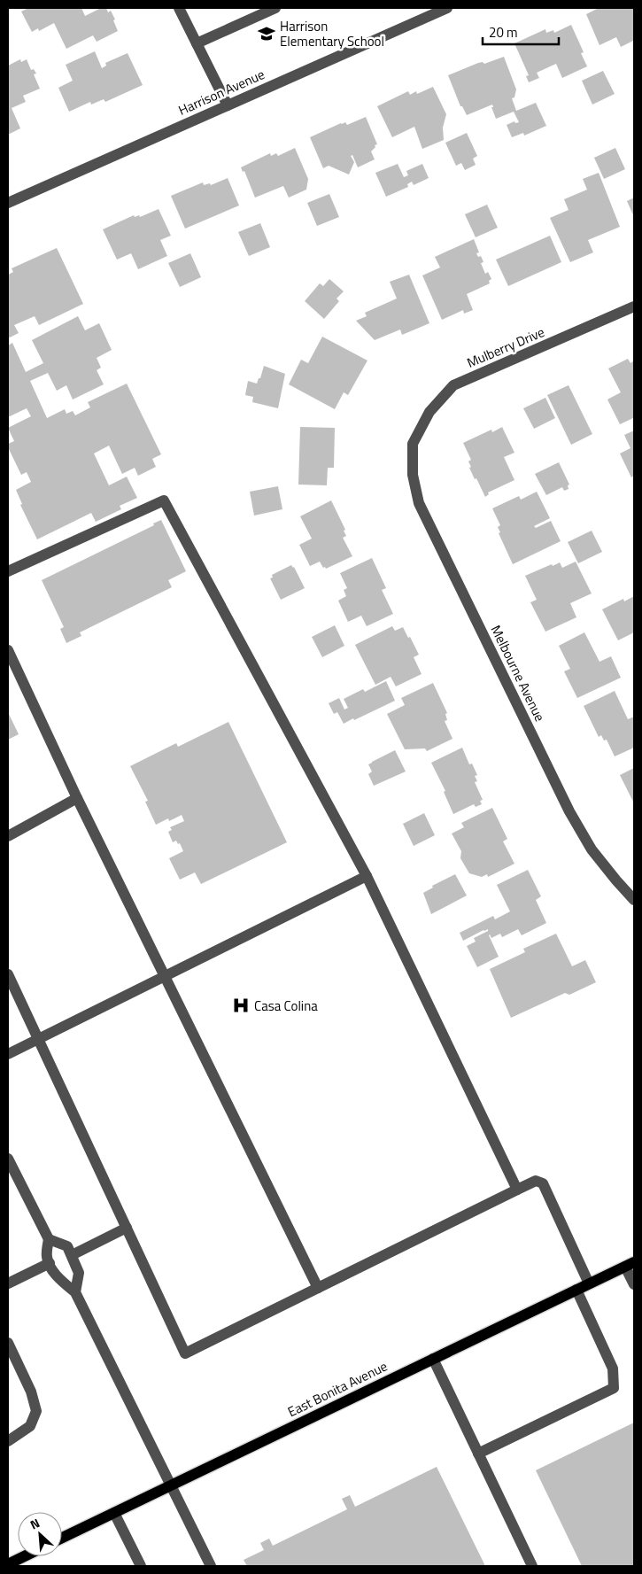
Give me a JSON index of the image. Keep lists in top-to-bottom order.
{
  "streets": {
    "main road": ["East Bonita Avenue"],
    "street": ["Harrison Avenue", "Mulberry Drive", "Melbourne Avenue"]
  },
  "crossings": [
    ["Mulberry Drive", "Melbourne Avenue"]
  ],
  "places": {
    "school or university": ["Harrison Elementary School"],
    "hospital": ["Casa Colina"]
  },
  "scale_bar": "20 m",
  "north": "top left"
}
